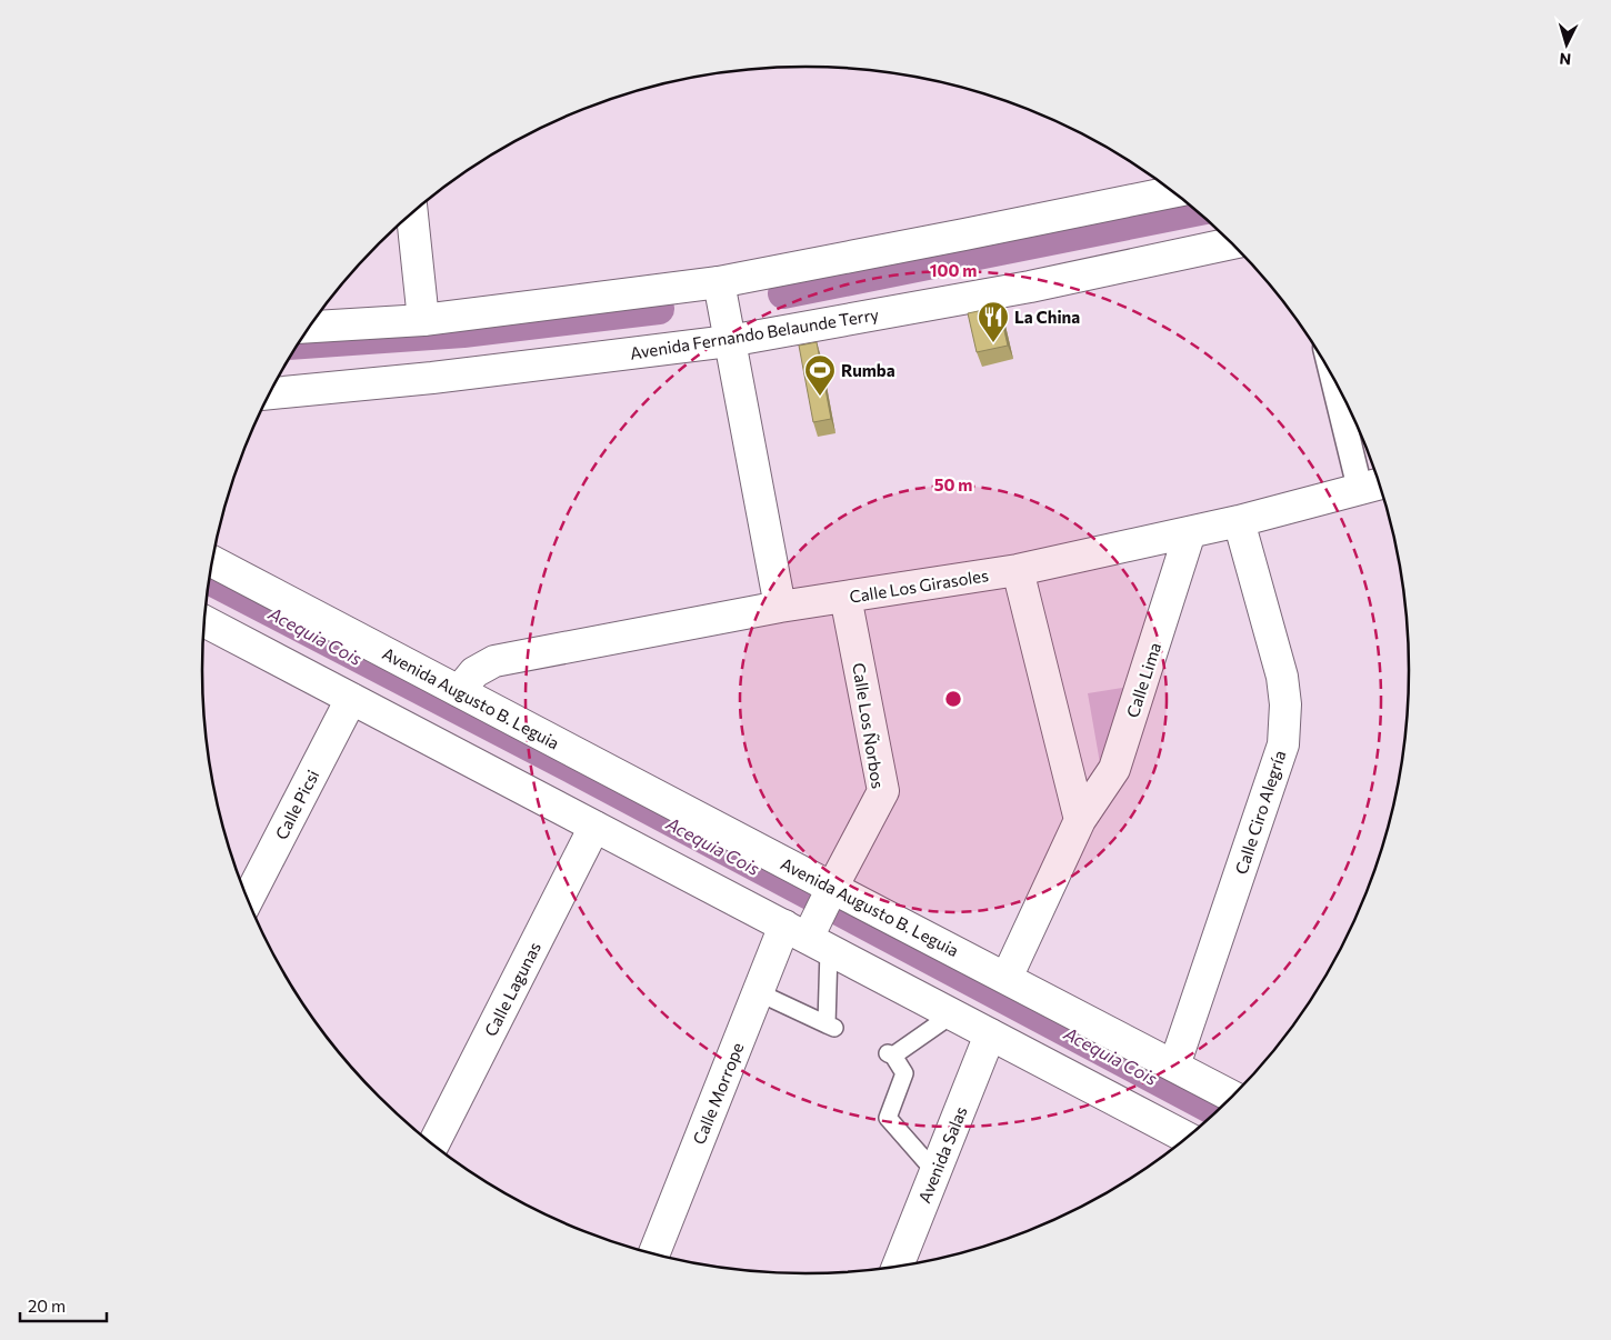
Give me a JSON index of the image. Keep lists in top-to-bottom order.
{
  "streets": {
    "street": [
      "Avenida Fernando Belaunde Terry",
      "Calle Los Girasoles",
      "Calle Lima",
      "Avenida Augusto B. Leguia",
      "Calle Los Ñorbos",
      "Calle Picsi",
      "Calle Ciro Alegría",
      "Calle Lagunas",
      "Calle Morrope",
      "Avenida Salas"
    ]
  },
  "crossings": [
    ["Calle Los Girasoles", "Calle Lima"],
    ["Calle Los Girasoles", "Avenida Augusto B. Leguia"],
    ["Calle Los Girasoles", "Calle Los Ñorbos"],
    ["Calle Los Girasoles", "Calle Ciro Alegría"],
    ["Calle Lima", "Avenida Augusto B. Leguia"],
    ["Avenida Augusto B. Leguia", "Calle Los Ñorbos"],
    ["Avenida Augusto B. Leguia", "Calle Ciro Alegría"],
    ["Calle Los Ñorbos", "Calle Morrope"]
  ],
  "water": ["Acequia Cois"],
  "places": {
    "restaurant": ["La China"],
    "sports": ["Rumba"]
  },
  "scale_bar": "20 m",
  "north": "bottom",
  "rings": ["100 m", "50 m"]
}
